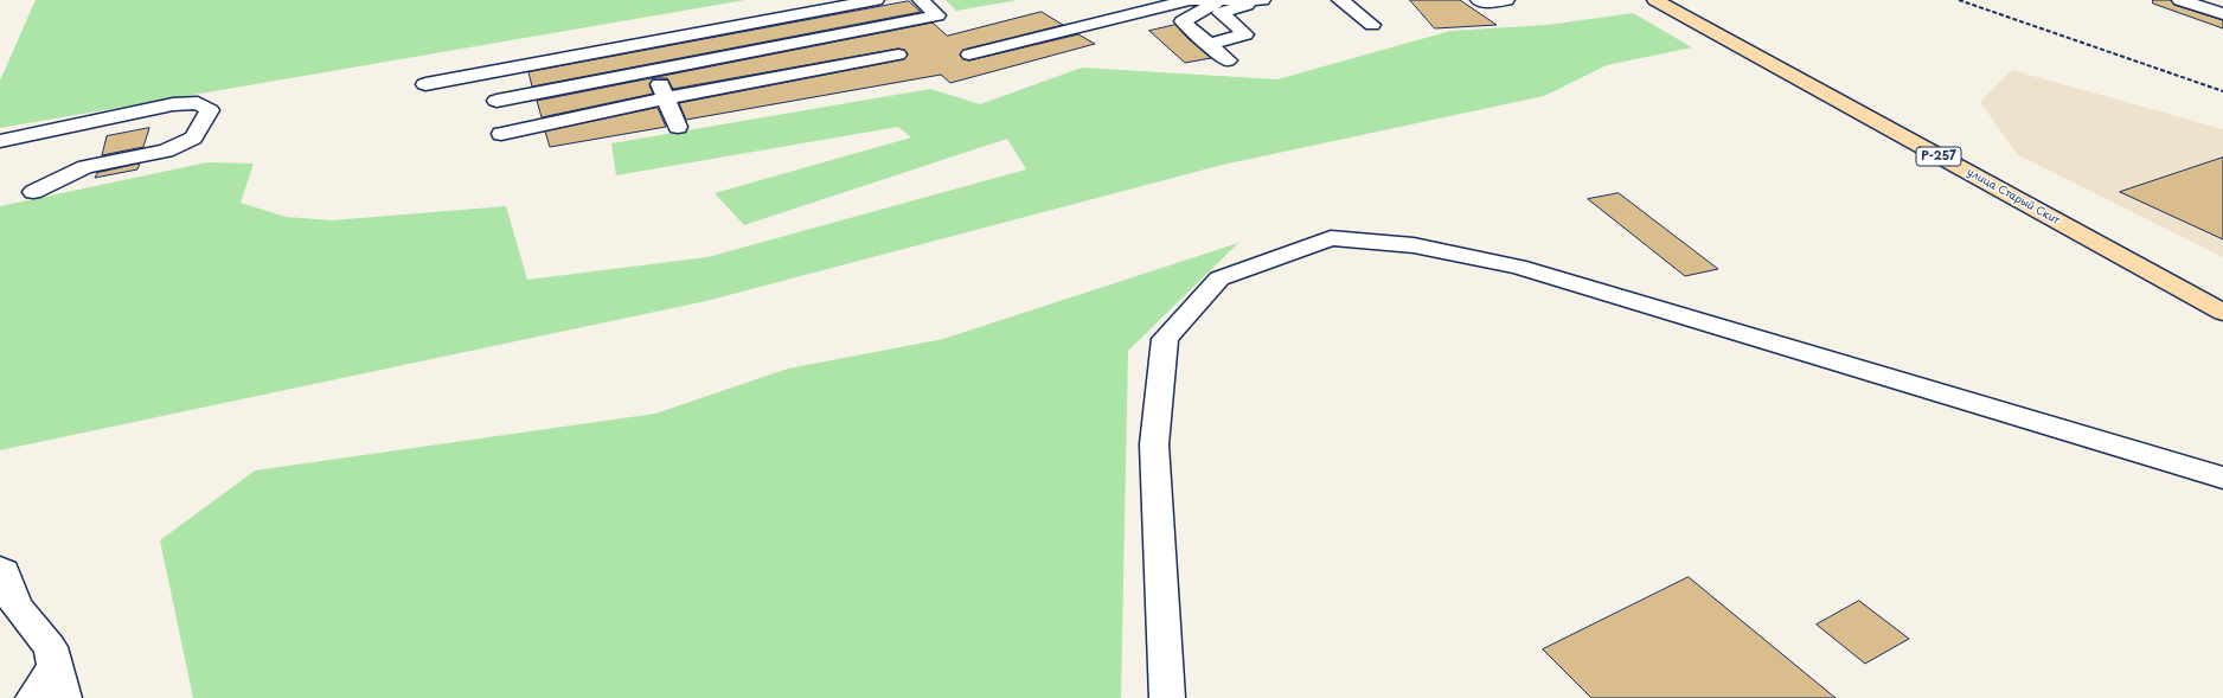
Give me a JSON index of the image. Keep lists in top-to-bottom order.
{
  "streets": {
    "highway": ["Р-257", "улица Старый Скит"]
  }
}
